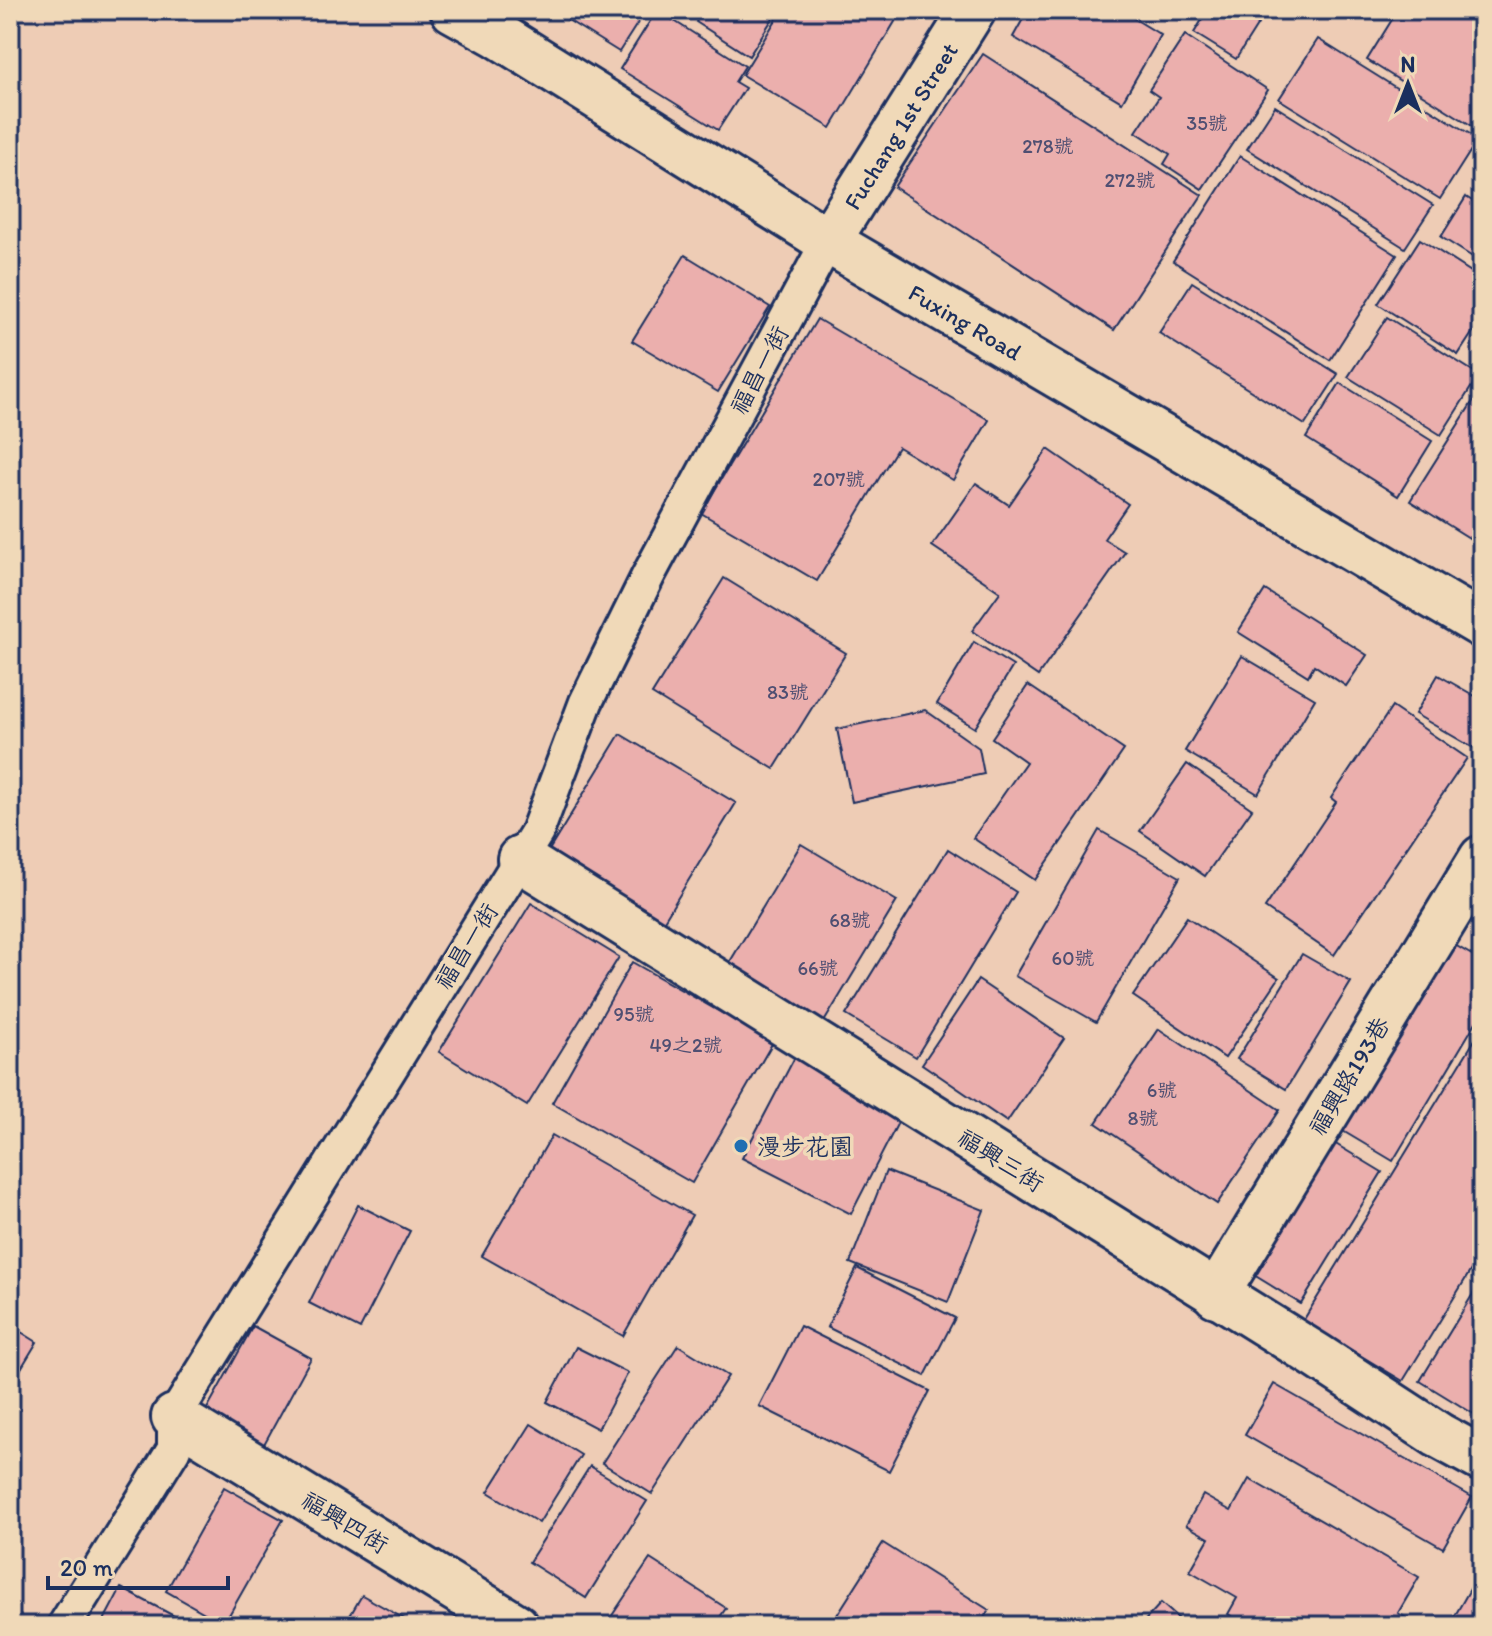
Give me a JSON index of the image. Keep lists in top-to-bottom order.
{
  "streets": {
    "street": [
      "Fuchang 1st Street",
      "Fuxing Road",
      "福興路193巷",
      "福興三街",
      "福興四街"
    ],
    "lane": ["福昌一街"]
  },
  "crossings": [
    ["Fuchang 1st Street", "Fuxing Road"],
    ["Fuchang 1st Street", "福昌一街"],
    ["Fuxing Road", "福昌一街"],
    ["福昌一街", "福興三街"],
    ["福昌一街", "福興四街"],
    ["福興路193巷", "福興三街"]
  ],
  "places": ["漫步花園"],
  "house_numbers": [
    "35號",
    "278號",
    "272號",
    "207號",
    "83號",
    "68號",
    "60號",
    "66號",
    "95號",
    "49之2號",
    "6號",
    "8號"
  ],
  "scale_bar": "20 m",
  "north": "top"
}
